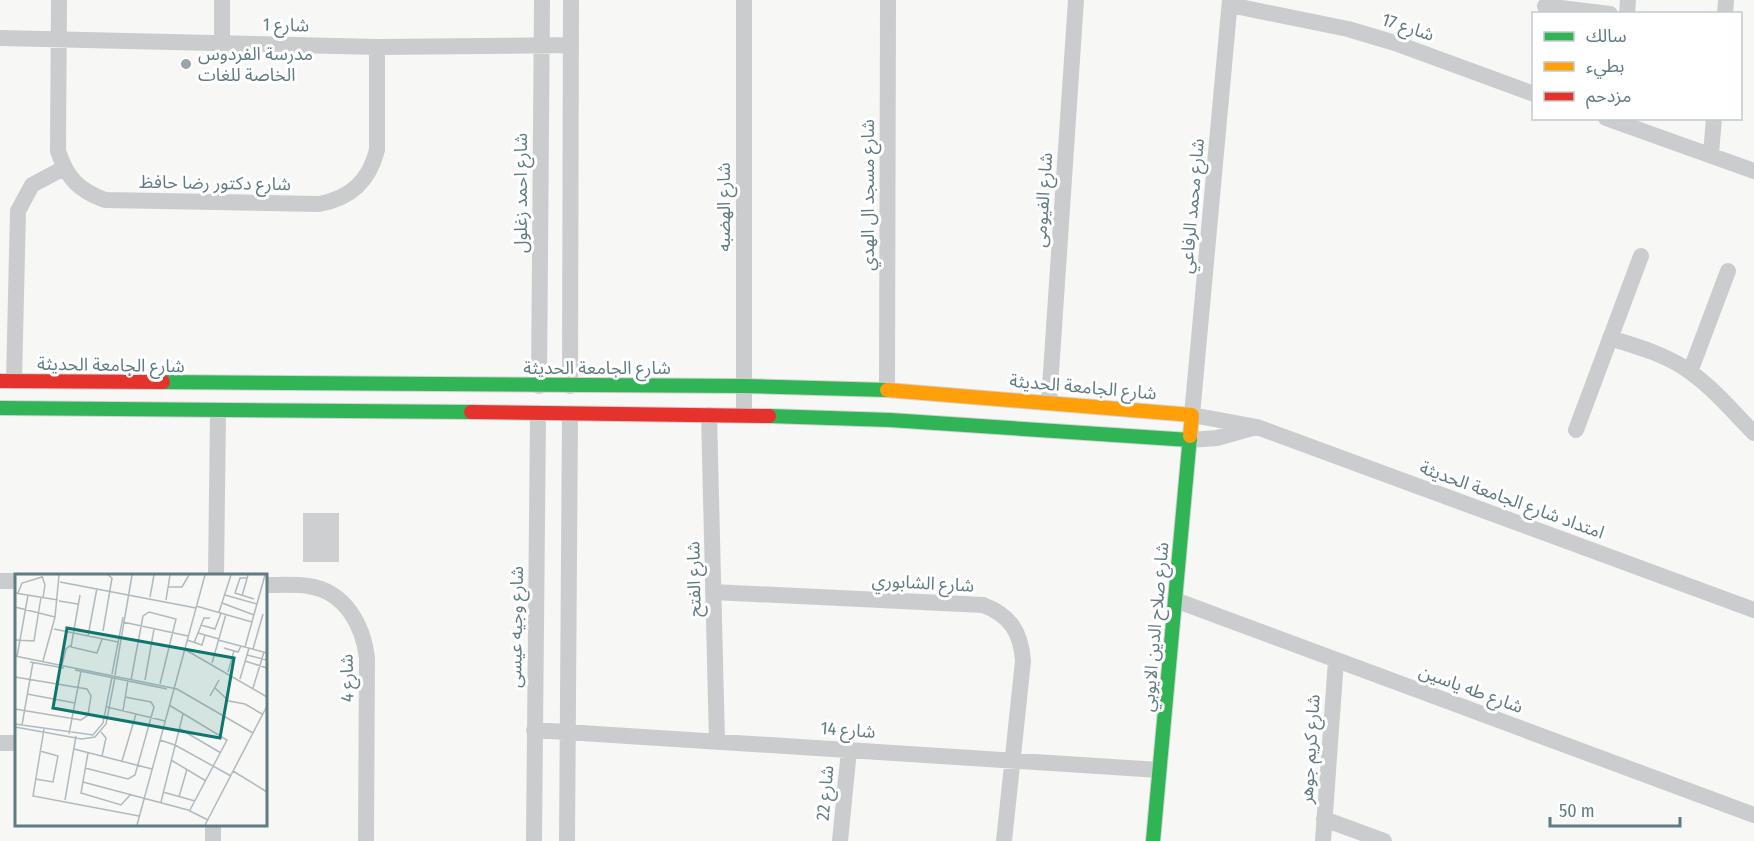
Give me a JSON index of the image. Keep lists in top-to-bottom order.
{
  "streets": {
    "street": [
      "شارع 1",
      "شارع 17",
      "شارع دكتور رضا حافظ",
      "شارع احمد زغلول",
      "شارع مسجد ال الهدي",
      "شارع الفيومى",
      "شارع محمد الرفاعي",
      "شارع الهضبه",
      "شارع الجامعة الحديثة",
      "امتداد شارع الجامعة الحديثة",
      "شارع الفتح",
      "شارع الشابوري",
      "شارع وجيه عيسى",
      "شارع صلاح الدين الايوبي",
      "شارع 4",
      "شارع طه ياسين",
      "شارع 14",
      "شارع كريم جوهر",
      "شارع 22"
    ]
  },
  "crossings": [
    ["شارع 1", "شارع دكتور رضا حافظ"],
    ["شارع 1", "شارع احمد زغلول"],
    ["شارع 17", "شارع محمد الرفاعي"],
    ["شارع احمد زغلول", "شارع الجامعة الحديثة"],
    ["شارع مسجد ال الهدي", "شارع الجامعة الحديثة"],
    ["شارع الفيومى", "شارع الجامعة الحديثة"],
    ["شارع محمد الرفاعي", "شارع الجامعة الحديثة"],
    ["شارع محمد الرفاعي", "امتداد شارع الجامعة الحديثة"],
    ["شارع محمد الرفاعي", "شارع صلاح الدين الايوبي"],
    ["شارع الهضبه", "شارع الجامعة الحديثة"],
    ["شارع الجامعة الحديثة", "امتداد شارع الجامعة الحديثة"],
    ["شارع الجامعة الحديثة", "شارع صلاح الدين الايوبي"],
    ["امتداد شارع الجامعة الحديثة", "شارع صلاح الدين الايوبي"],
    ["شارع الفتح", "شارع الشابوري"],
    ["شارع الفتح", "شارع 14"],
    ["شارع الشابوري", "شارع 14"],
    ["شارع وجيه عيسى", "شارع 14"],
    ["شارع صلاح الدين الايوبي", "شارع طه ياسين"],
    ["شارع صلاح الدين الايوبي", "شارع 14"],
    ["شارع طه ياسين", "شارع كريم جوهر"],
    ["شارع 14", "شارع 22"]
  ],
  "places": ["مدرسة الفردوس الخاصة للغات"],
  "legend": ["سالك", "بطيء", "مزدحم"],
  "scale_bar": "50 m"
}
